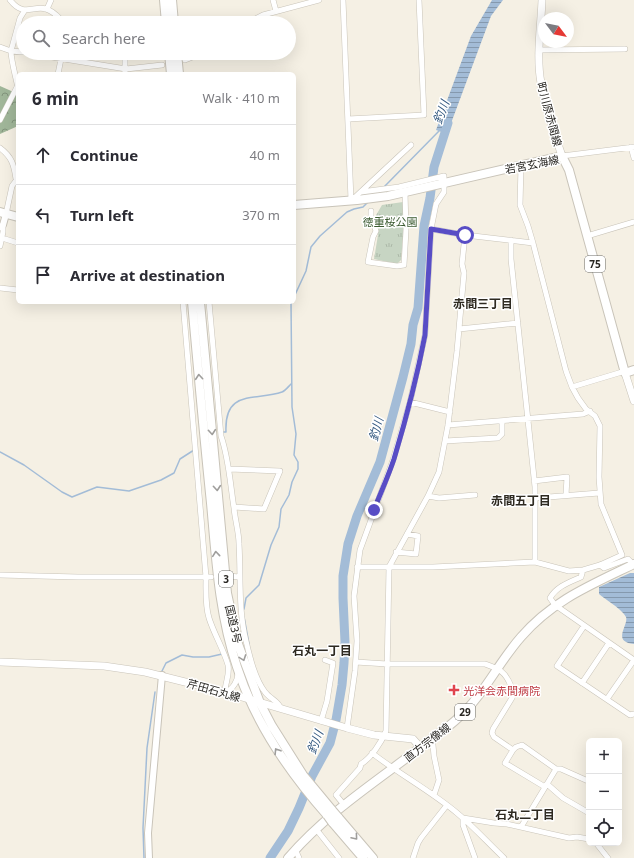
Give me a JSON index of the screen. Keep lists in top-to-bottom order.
{
  "streets": {
    "main road": [
      "町川原赤間線",
      "若宮玄海線",
      "75",
      "3",
      "国道3号",
      "芹田石丸線",
      "29",
      "直方宗像線"
    ]
  },
  "crossings": [
    ["町川原赤間線", "若宮玄海線"],
    ["国道3号", "芹田石丸線"],
    ["芹田石丸線", "直方宗像線"]
  ],
  "districts": [
    "赤間三丁目",
    "赤間五丁目",
    "石丸一丁目",
    "石丸二丁目"
  ],
  "water": ["釣川"],
  "parks": ["徳重桜公園"],
  "places": {
    "health": ["光洋会赤間病院"]
  },
  "north": "bottom right",
  "page": {
    "search": "Search here",
    "heading": ["6 min", "Walk · 410 m"],
    "list": [
      ["Continue", "40 m"],
      ["Turn left", "370 m"],
      "Arrive at destination"
    ],
    "map_buttons": ["+", "−"]
  }
}
